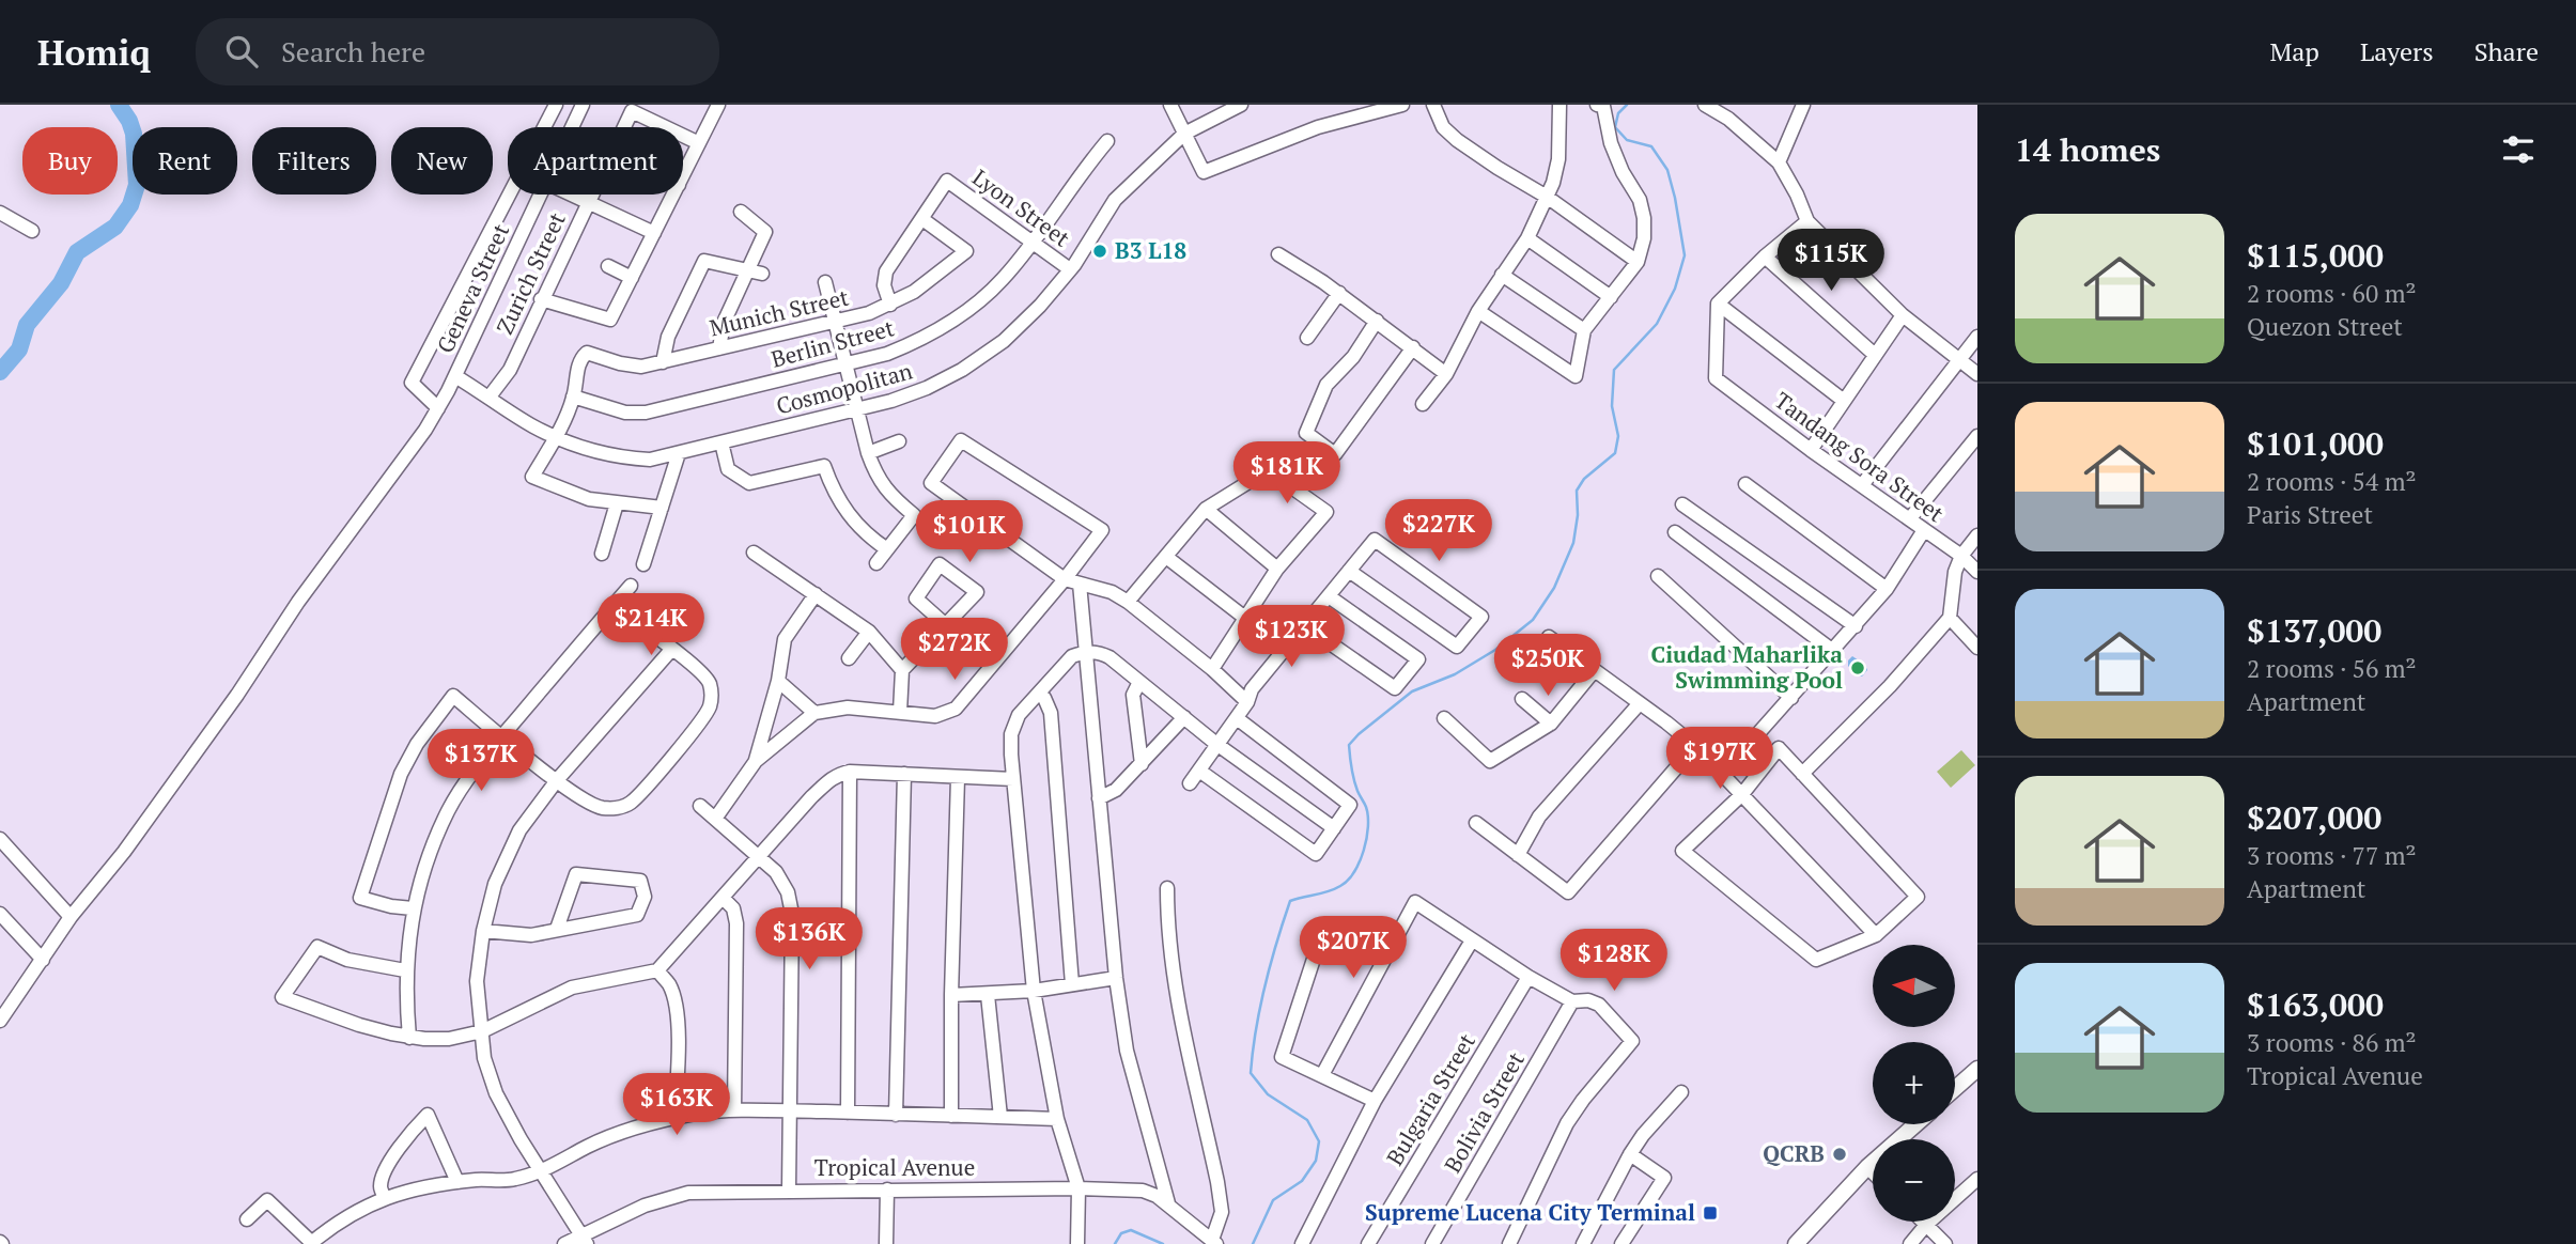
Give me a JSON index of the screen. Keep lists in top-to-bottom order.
{
  "streets": {
    "street": [
      "Lyon Street",
      "Zurich Street",
      "Geneva Street",
      "Munich Street",
      "Berlin Street",
      "Cosmopolitan",
      "Tandang Sora Street",
      "Bulgaria Street",
      "Bolivia Street",
      "Tropical Avenue"
    ]
  },
  "crossings": [
    ["Lyon Street", "Munich Street"],
    ["Lyon Street", "Berlin Street"],
    ["Lyon Street", "Cosmopolitan"],
    ["Zurich Street", "Cosmopolitan"],
    ["Geneva Street", "Cosmopolitan"],
    ["Munich Street", "Berlin Street"]
  ],
  "places": {
    "other": ["B3 L18", "Ciudad Maharlika Swimming Pool", "QCRB"],
    "transit": ["Supreme Lucena City Terminal"]
  },
  "north": "left",
  "page": {
    "header": "Homiq",
    "search": "Search here",
    "nav": ["Map", "Layers", "Share"],
    "heading": "14 homes",
    "chip": [
      "Buy",
      "Rent",
      "Filters",
      "New",
      "Apartment"
    ],
    "list": [
      {
        "name": "$115,000",
        "note": "2 rooms · 60 m² · Quezon Street"
      },
      {
        "name": "$101,000",
        "note": "2 rooms · 54 m² · Paris Street"
      },
      {
        "name": "$137,000",
        "note": "2 rooms · 56 m² · Apartment"
      },
      {
        "name": "$207,000",
        "note": "3 rooms · 77 m² · Apartment"
      },
      {
        "name": "$163,000",
        "note": "3 rooms · 86 m² · Tropical Avenue"
      }
    ],
    "price": [
      "$115K",
      "$181K",
      "$227K",
      "$101K",
      "$214K",
      "$123K",
      "$272K",
      "$250K",
      "$197K",
      "$137K",
      "$136K",
      "$207K",
      "$128K",
      "$163K"
    ],
    "map_buttons": ["+", "−"]
  }
}
